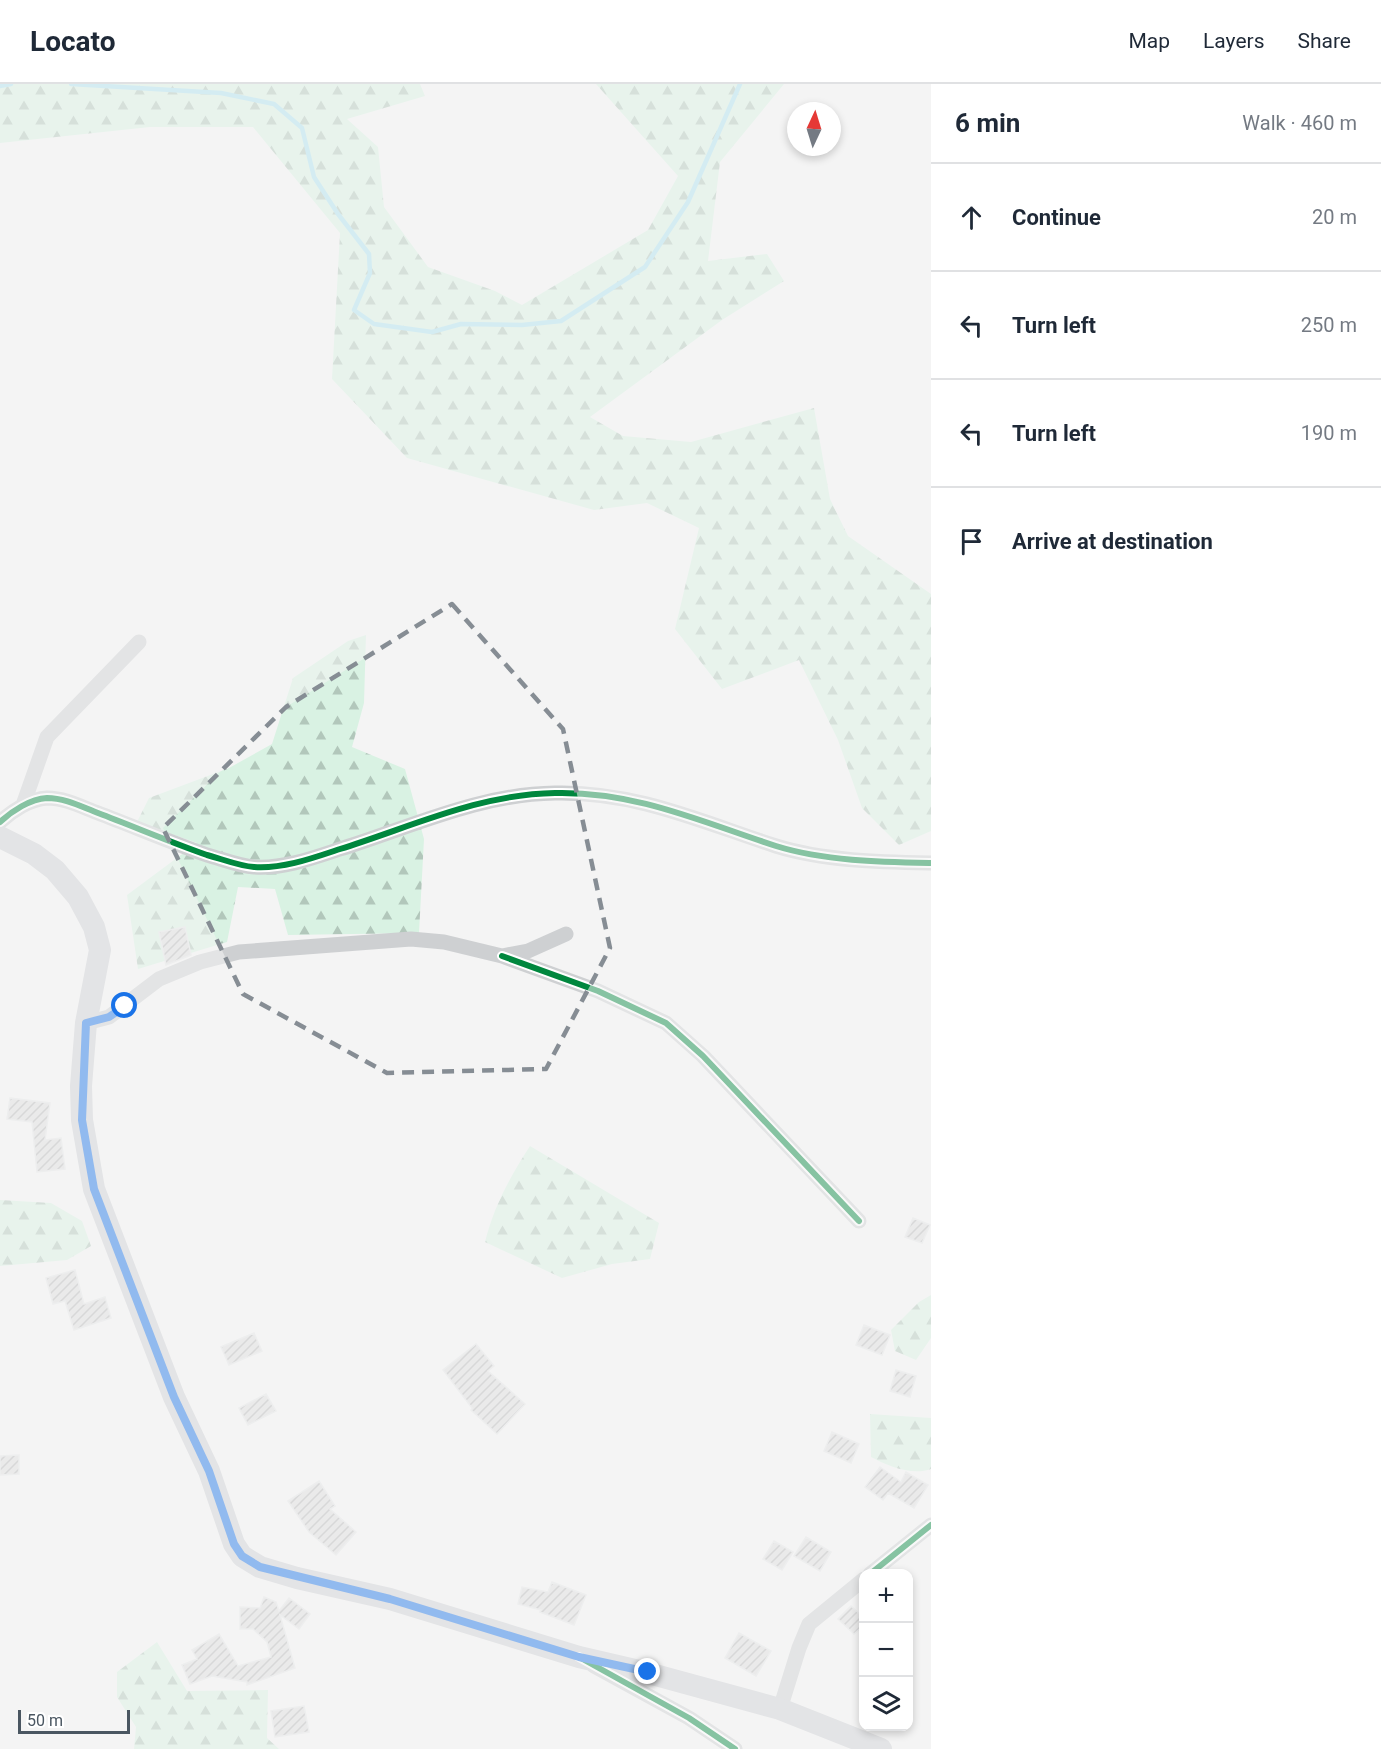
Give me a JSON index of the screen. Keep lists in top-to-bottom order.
{
  "scale_bar": "50 m",
  "north": "top",
  "page": {
    "header": "Locato",
    "nav": ["Map", "Layers", "Share"],
    "heading": ["6 min", "Walk · 460 m"],
    "list": [
      ["Continue", "20 m"],
      ["Turn left", "250 m"],
      ["Turn left", "190 m"],
      "Arrive at destination"
    ],
    "map_buttons": ["+", "−"],
    "scale": "50 m"
  }
}
